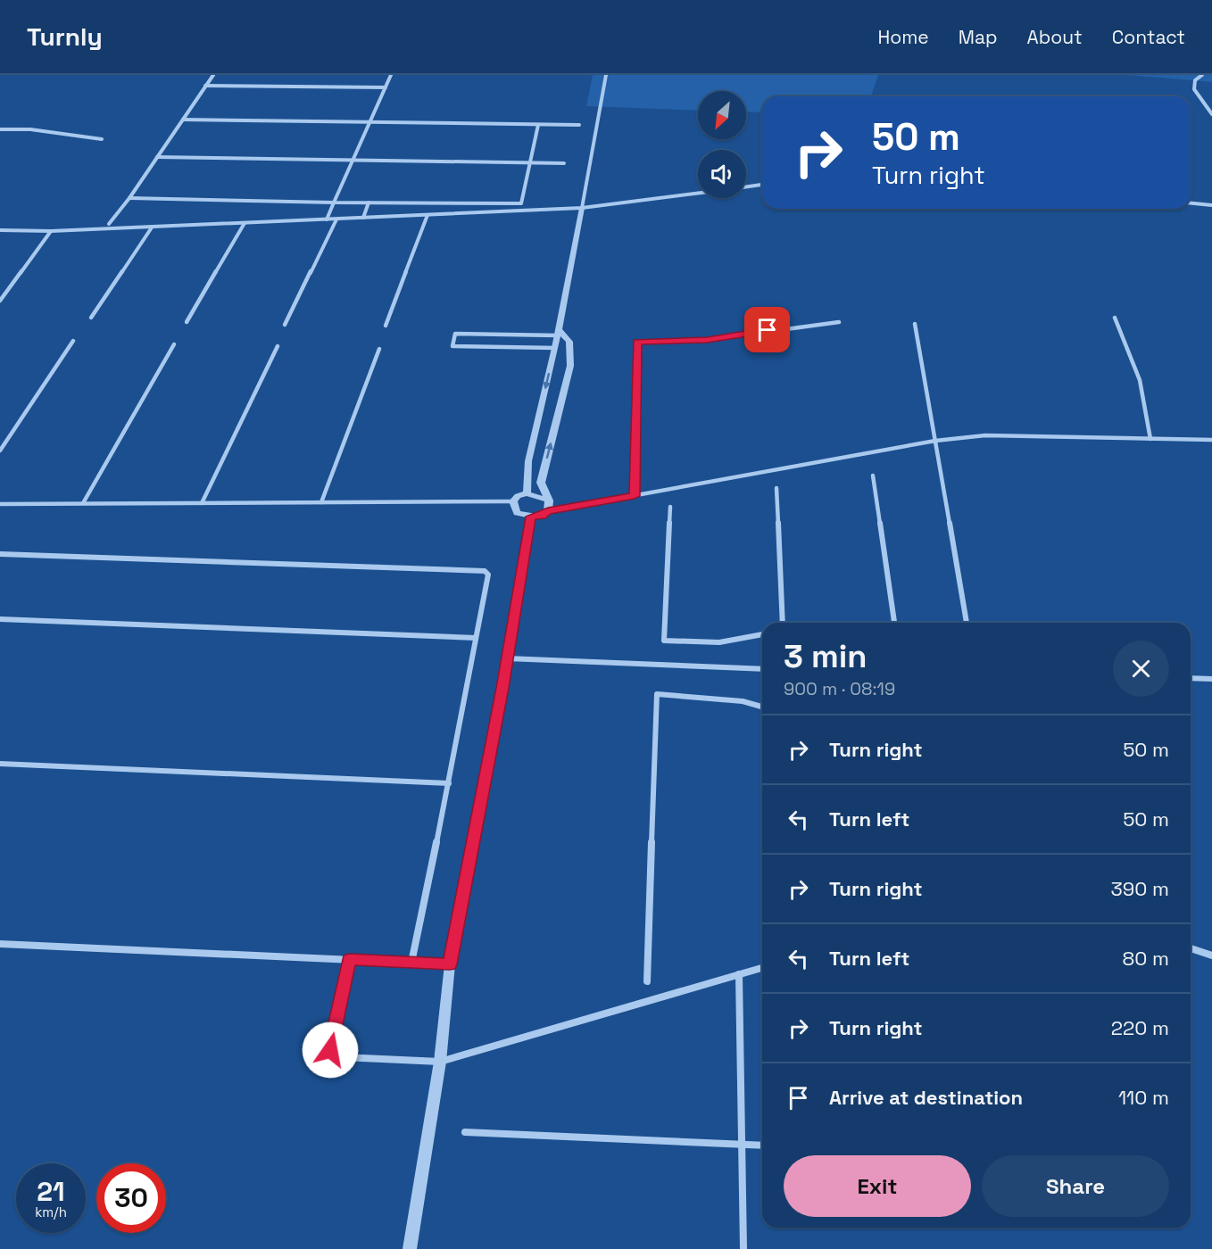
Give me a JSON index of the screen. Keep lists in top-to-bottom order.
{
  "north": "bottom left",
  "page": {
    "header": "Turnly",
    "nav": [
      "Home",
      "Map",
      "About",
      "Contact"
    ],
    "turn": ["50 m", "Turn right"],
    "heading": ["3 min", "900 m · 08:19"],
    "list": [
      {
        "name": "Turn right",
        "value": "50 m"
      },
      {
        "name": "Turn left",
        "value": "50 m"
      },
      {
        "name": "Turn right",
        "value": "390 m"
      },
      {
        "name": "Turn left",
        "value": "80 m"
      },
      {
        "name": "Turn right",
        "value": "220 m"
      },
      {
        "name": "Arrive at destination",
        "value": "110 m"
      }
    ],
    "buttons": ["Exit", "Share"],
    "speed": "21 km/h",
    "limit": "30"
  }
}
